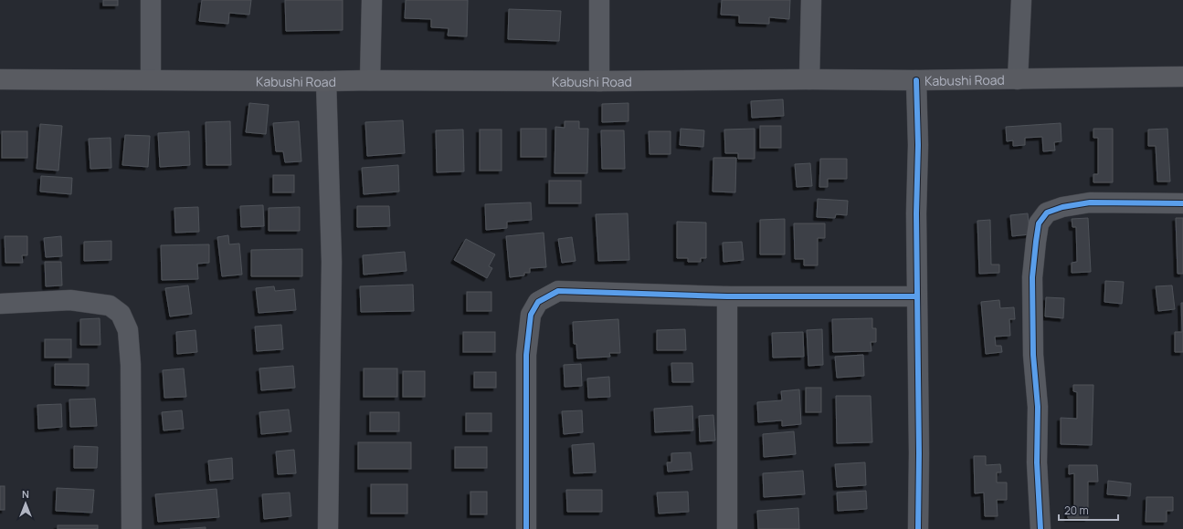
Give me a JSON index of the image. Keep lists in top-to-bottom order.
{
  "streets": {
    "main road": ["Kabushi Road"]
  },
  "scale_bar": "20 m",
  "north": "top"
}
